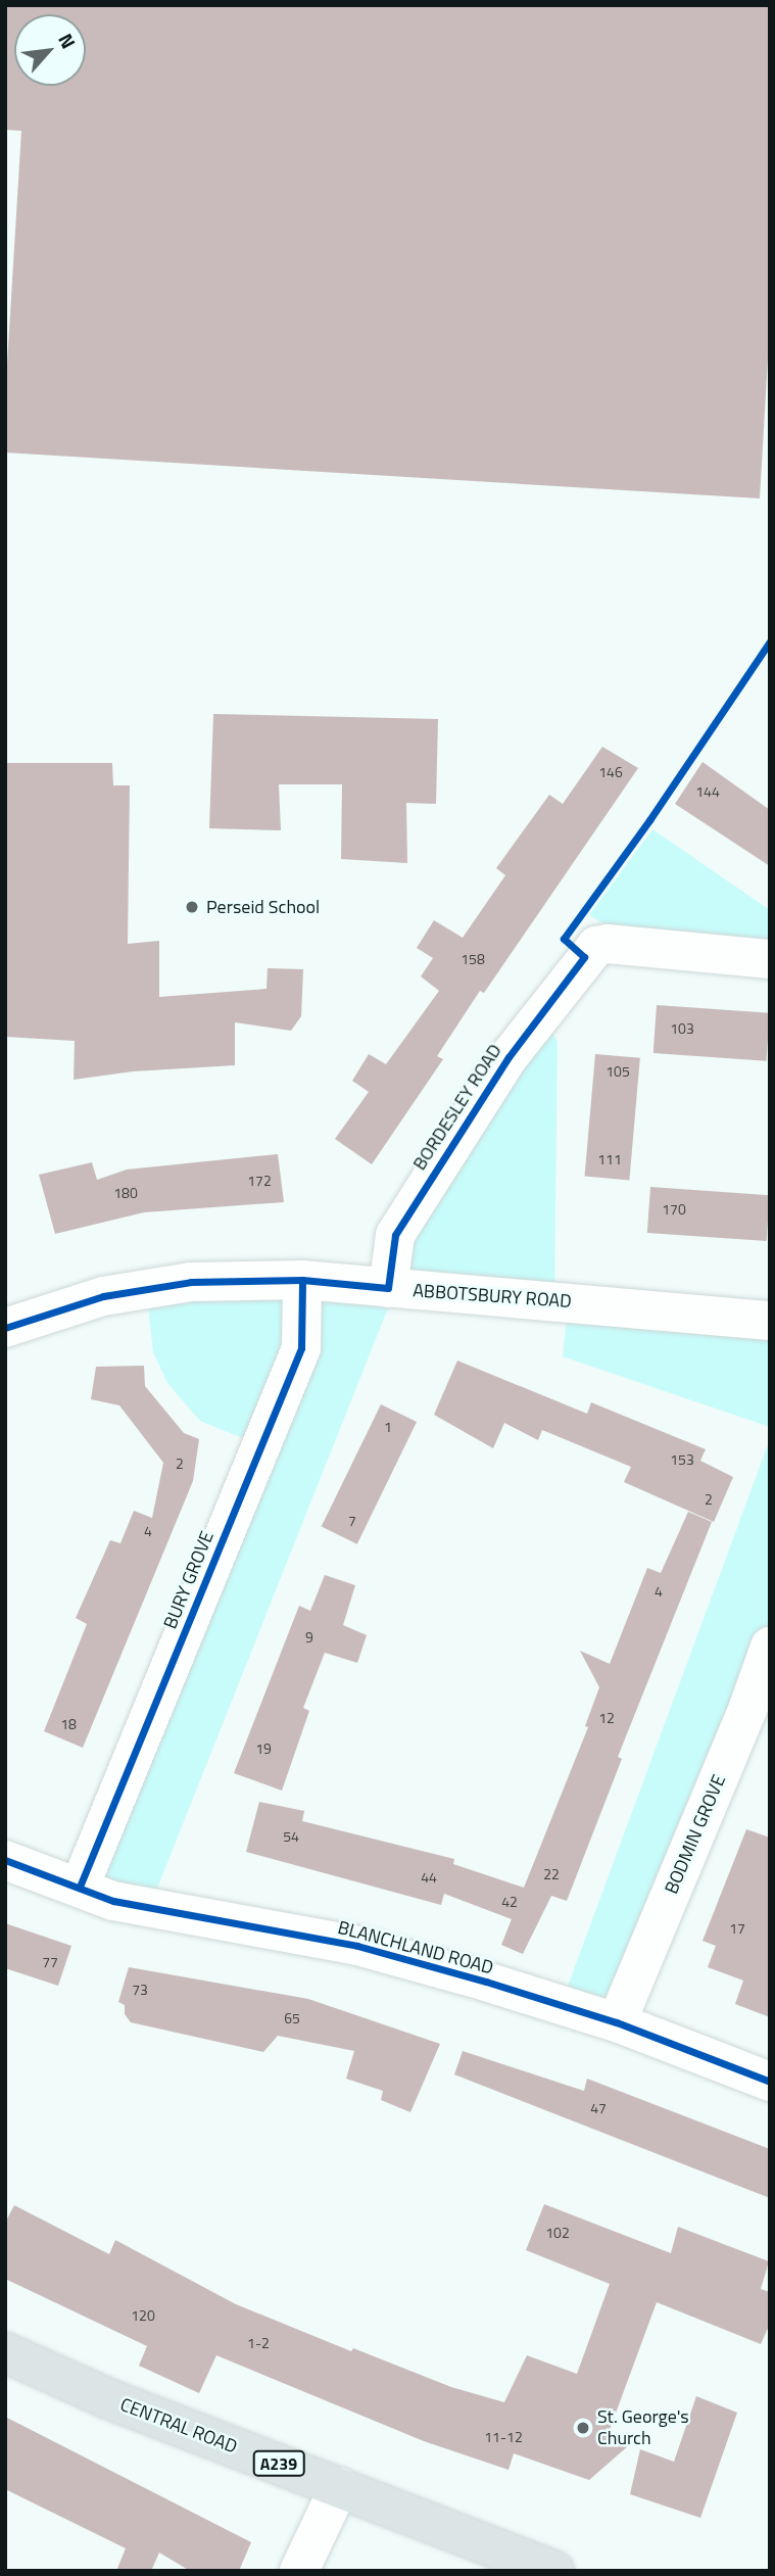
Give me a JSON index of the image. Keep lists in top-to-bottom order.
{
  "streets": {
    "main road": ["CENTRAL ROAD", "A239"],
    "street": [
      "BORDESLEY ROAD",
      "ABBOTSBURY ROAD",
      "BURY GROVE",
      "BODMIN GROVE",
      "BLANCHLAND ROAD"
    ]
  },
  "crossings": [
    ["BORDESLEY ROAD", "ABBOTSBURY ROAD"],
    ["ABBOTSBURY ROAD", "BURY GROVE"],
    ["BURY GROVE", "BLANCHLAND ROAD"],
    ["BODMIN GROVE", "BLANCHLAND ROAD"]
  ],
  "places": ["Perseid School", "St. George's Church"],
  "house_numbers": [
    "146",
    "144",
    "158",
    "103",
    "105",
    "111",
    "172",
    "180",
    "170",
    "1",
    "153",
    "2",
    "2",
    "7",
    "4",
    "4",
    "9",
    "12",
    "18",
    "19",
    "54",
    "22",
    "44",
    "42",
    "17",
    "77",
    "73",
    "65",
    "47",
    "102",
    "120",
    "1-2",
    "11-12"
  ],
  "north": "top right"
}
